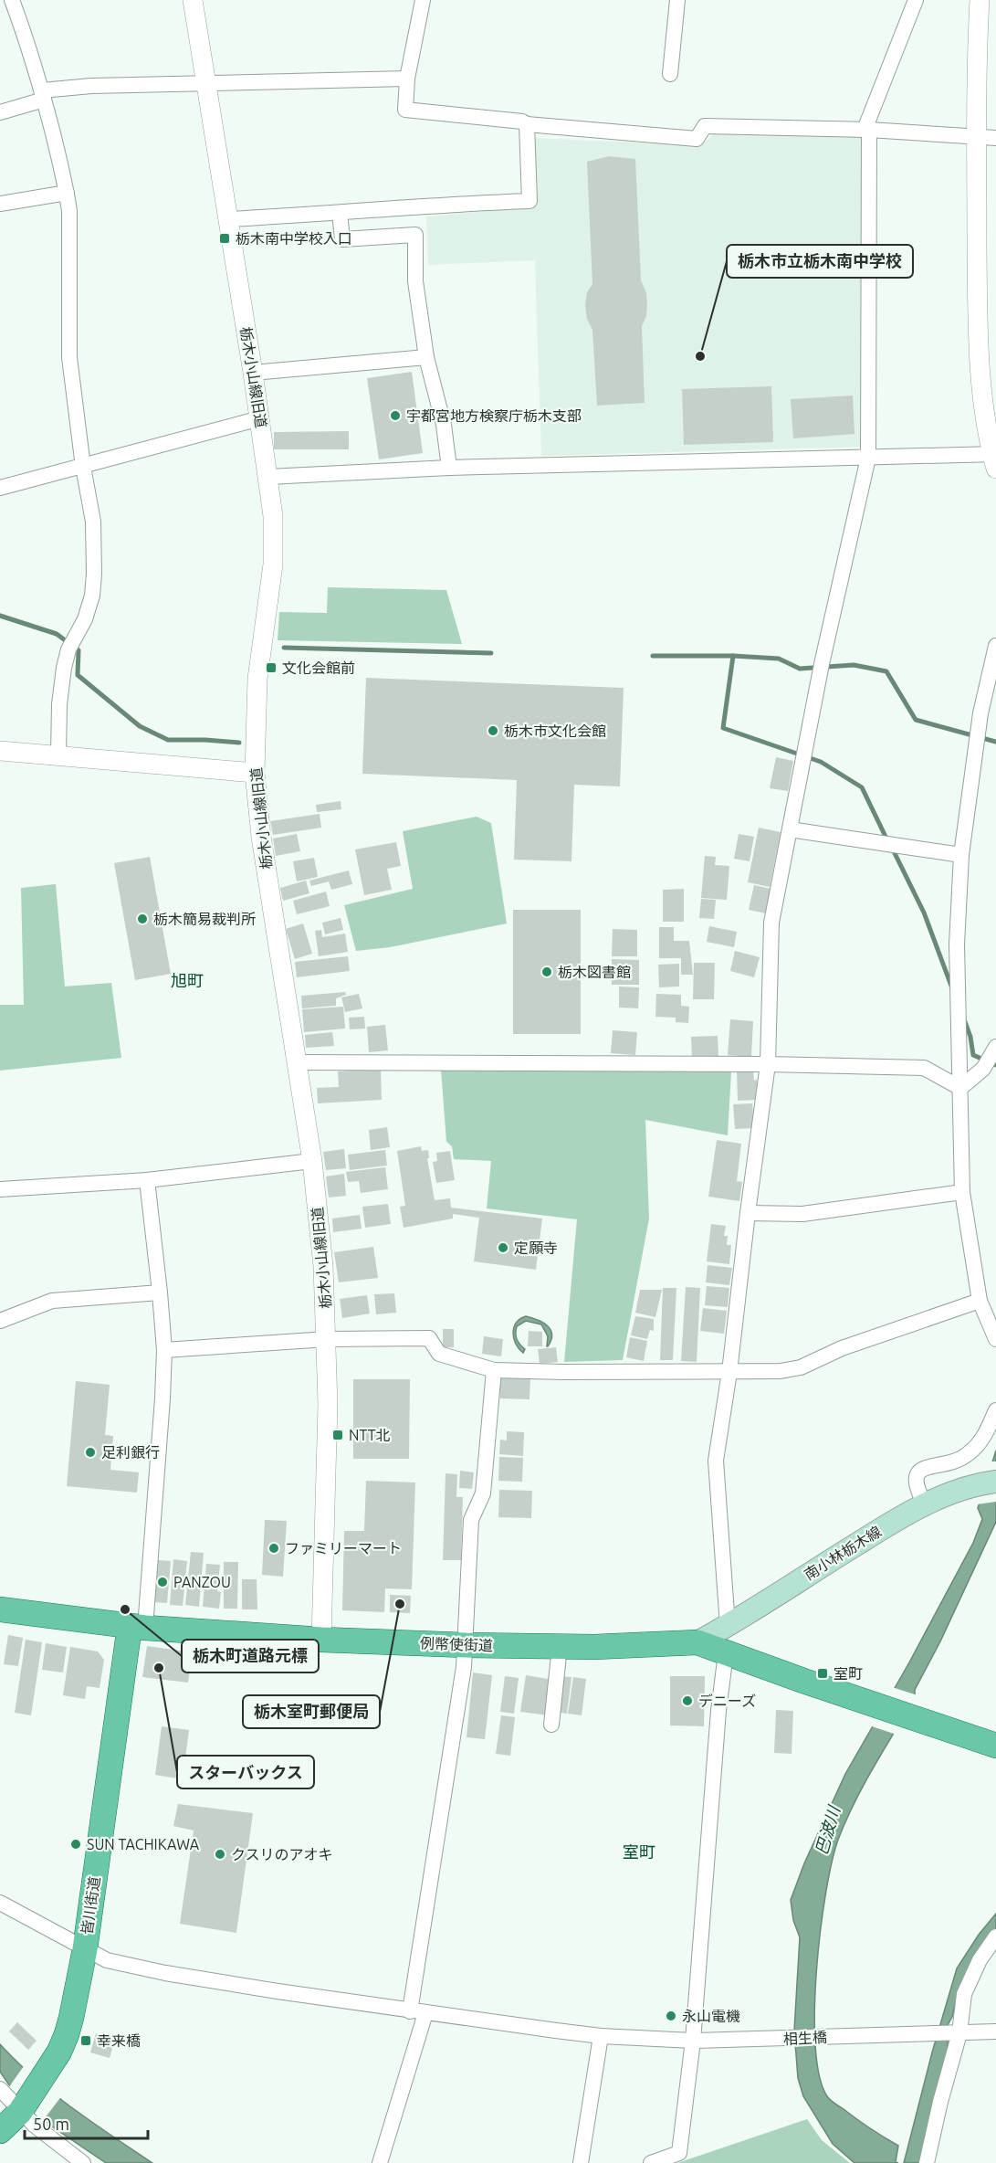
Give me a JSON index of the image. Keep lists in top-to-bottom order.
{
  "streets": {
    "main road": ["南小林栃木線", "例幣使街道", "皆川街道"],
    "street": ["栃木小山線旧道", "相生橋"]
  },
  "crossings": [
    ["栃木小山線旧道", "例幣使街道"],
    ["南小林栃木線", "例幣使街道"],
    ["例幣使街道", "皆川街道"],
    ["皆川街道", "相生橋"]
  ],
  "districts": ["旭町", "室町"],
  "water": ["巴波川"],
  "places": {
    "transit": [
      "栃木南中学校入口",
      "文化会館前",
      "NTT北",
      "室町",
      "幸来橋"
    ],
    "other": [
      "栃木市立栃木南中学校",
      "宇都宮地方検察庁栃木支部",
      "栃木市文化会館",
      "栃木簡易裁判所",
      "栃木図書館",
      "定願寺",
      "足利銀行",
      "ファミリーマート",
      "PANZOU",
      "栃木室町郵便局",
      "栃木町道路元標",
      "スターバックス",
      "デニーズ",
      "SUN TACHIKAWA",
      "クスリのアオキ",
      "永山電機"
    ]
  },
  "scale_bar": "50 m"
}
